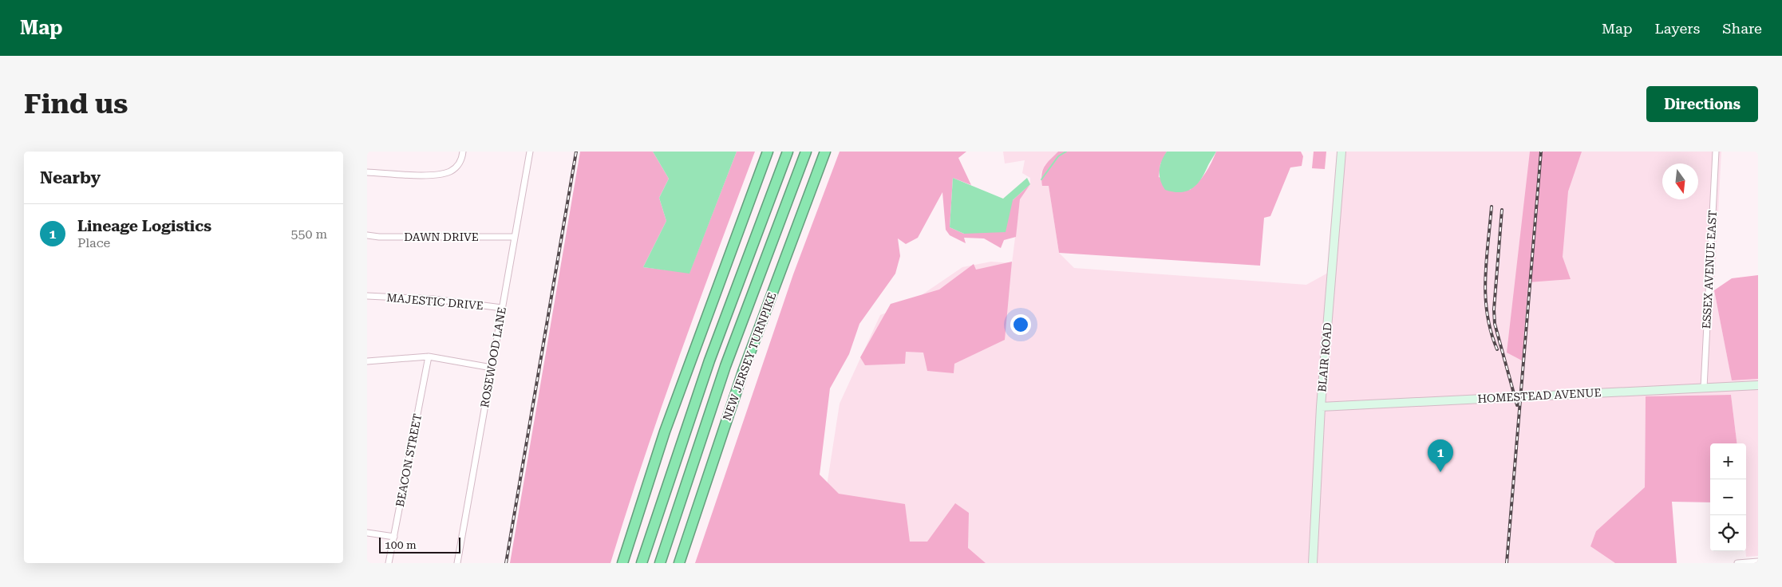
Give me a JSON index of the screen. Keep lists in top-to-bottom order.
{
  "streets": {
    "highway": ["NEW JERSEY TURNPIKE"],
    "street": [
      "DAWN DRIVE",
      "ESSEX AVENUE EAST",
      "MAJESTIC DRIVE",
      "ROSEWOOD LANE",
      "BLAIR ROAD",
      "HOMESTEAD AVENUE",
      "BEACON STREET"
    ]
  },
  "crossings": [
    ["DAWN DRIVE", "ROSEWOOD LANE"],
    ["ESSEX AVENUE EAST", "HOMESTEAD AVENUE"],
    ["MAJESTIC DRIVE", "ROSEWOOD LANE"],
    ["BLAIR ROAD", "HOMESTEAD AVENUE"]
  ],
  "scale_bar": "100 m",
  "north": "bottom",
  "page": {
    "header": "Map",
    "nav": ["Map", "Layers", "Share"],
    "buttons": "Directions",
    "title": "Find us",
    "heading": "Nearby",
    "list": [
      {
        "mark": "1",
        "name": "Lineage Logistics",
        "note": "Place",
        "value": "550 m"
      }
    ],
    "pins": "1",
    "map_buttons": ["+", "−"],
    "scale": "100 m"
  }
}
